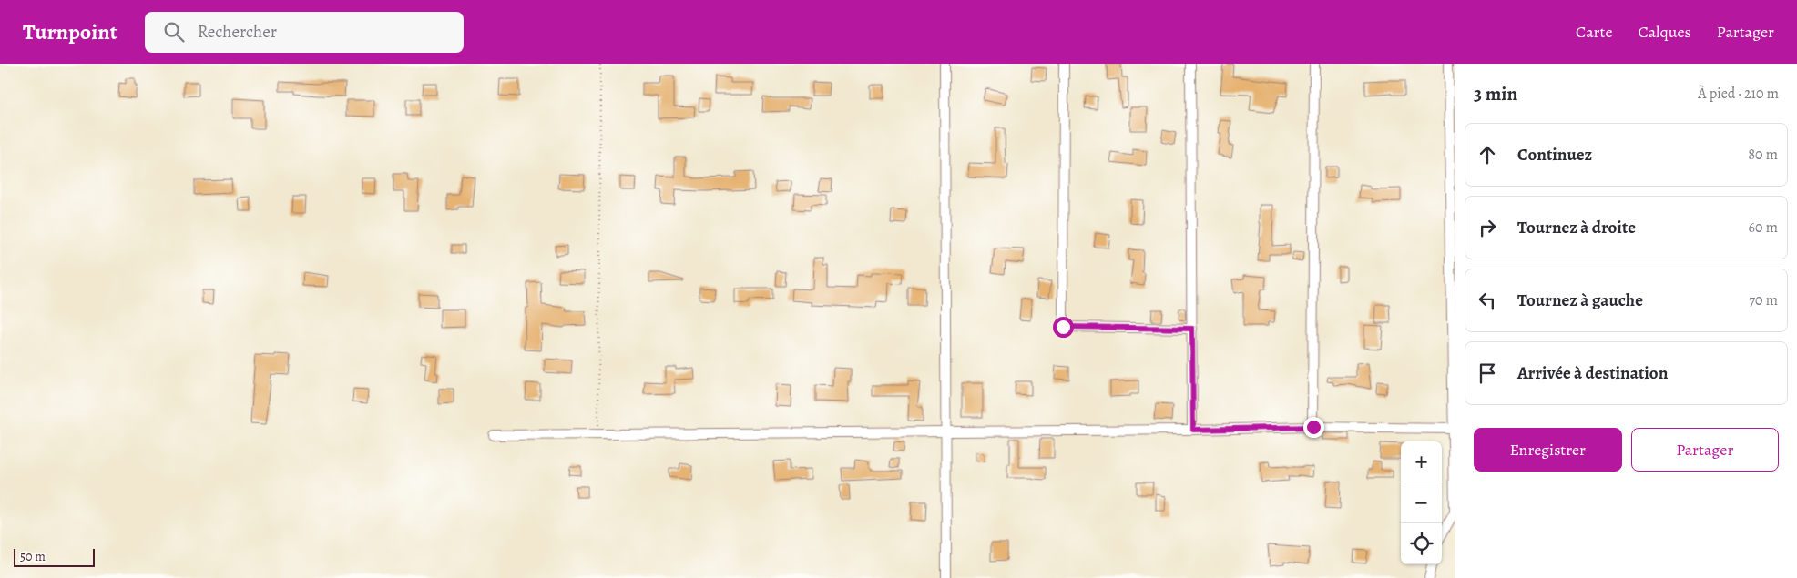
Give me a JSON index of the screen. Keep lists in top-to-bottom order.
{
  "scale_bar": "50 m",
  "page": {
    "header": "Turnpoint",
    "search": "Rechercher",
    "nav": ["Carte", "Calques", "Partager"],
    "heading": ["3 min", "À pied · 210 m"],
    "list": [
      ["Continuez", "80 m"],
      ["Tournez à droite", "60 m"],
      ["Tournez à gauche", "70 m"],
      "Arrivée à destination"
    ],
    "buttons": ["Enregistrer", "Partager"],
    "map_buttons": ["+", "−"],
    "scale": "50 m"
  }
}
